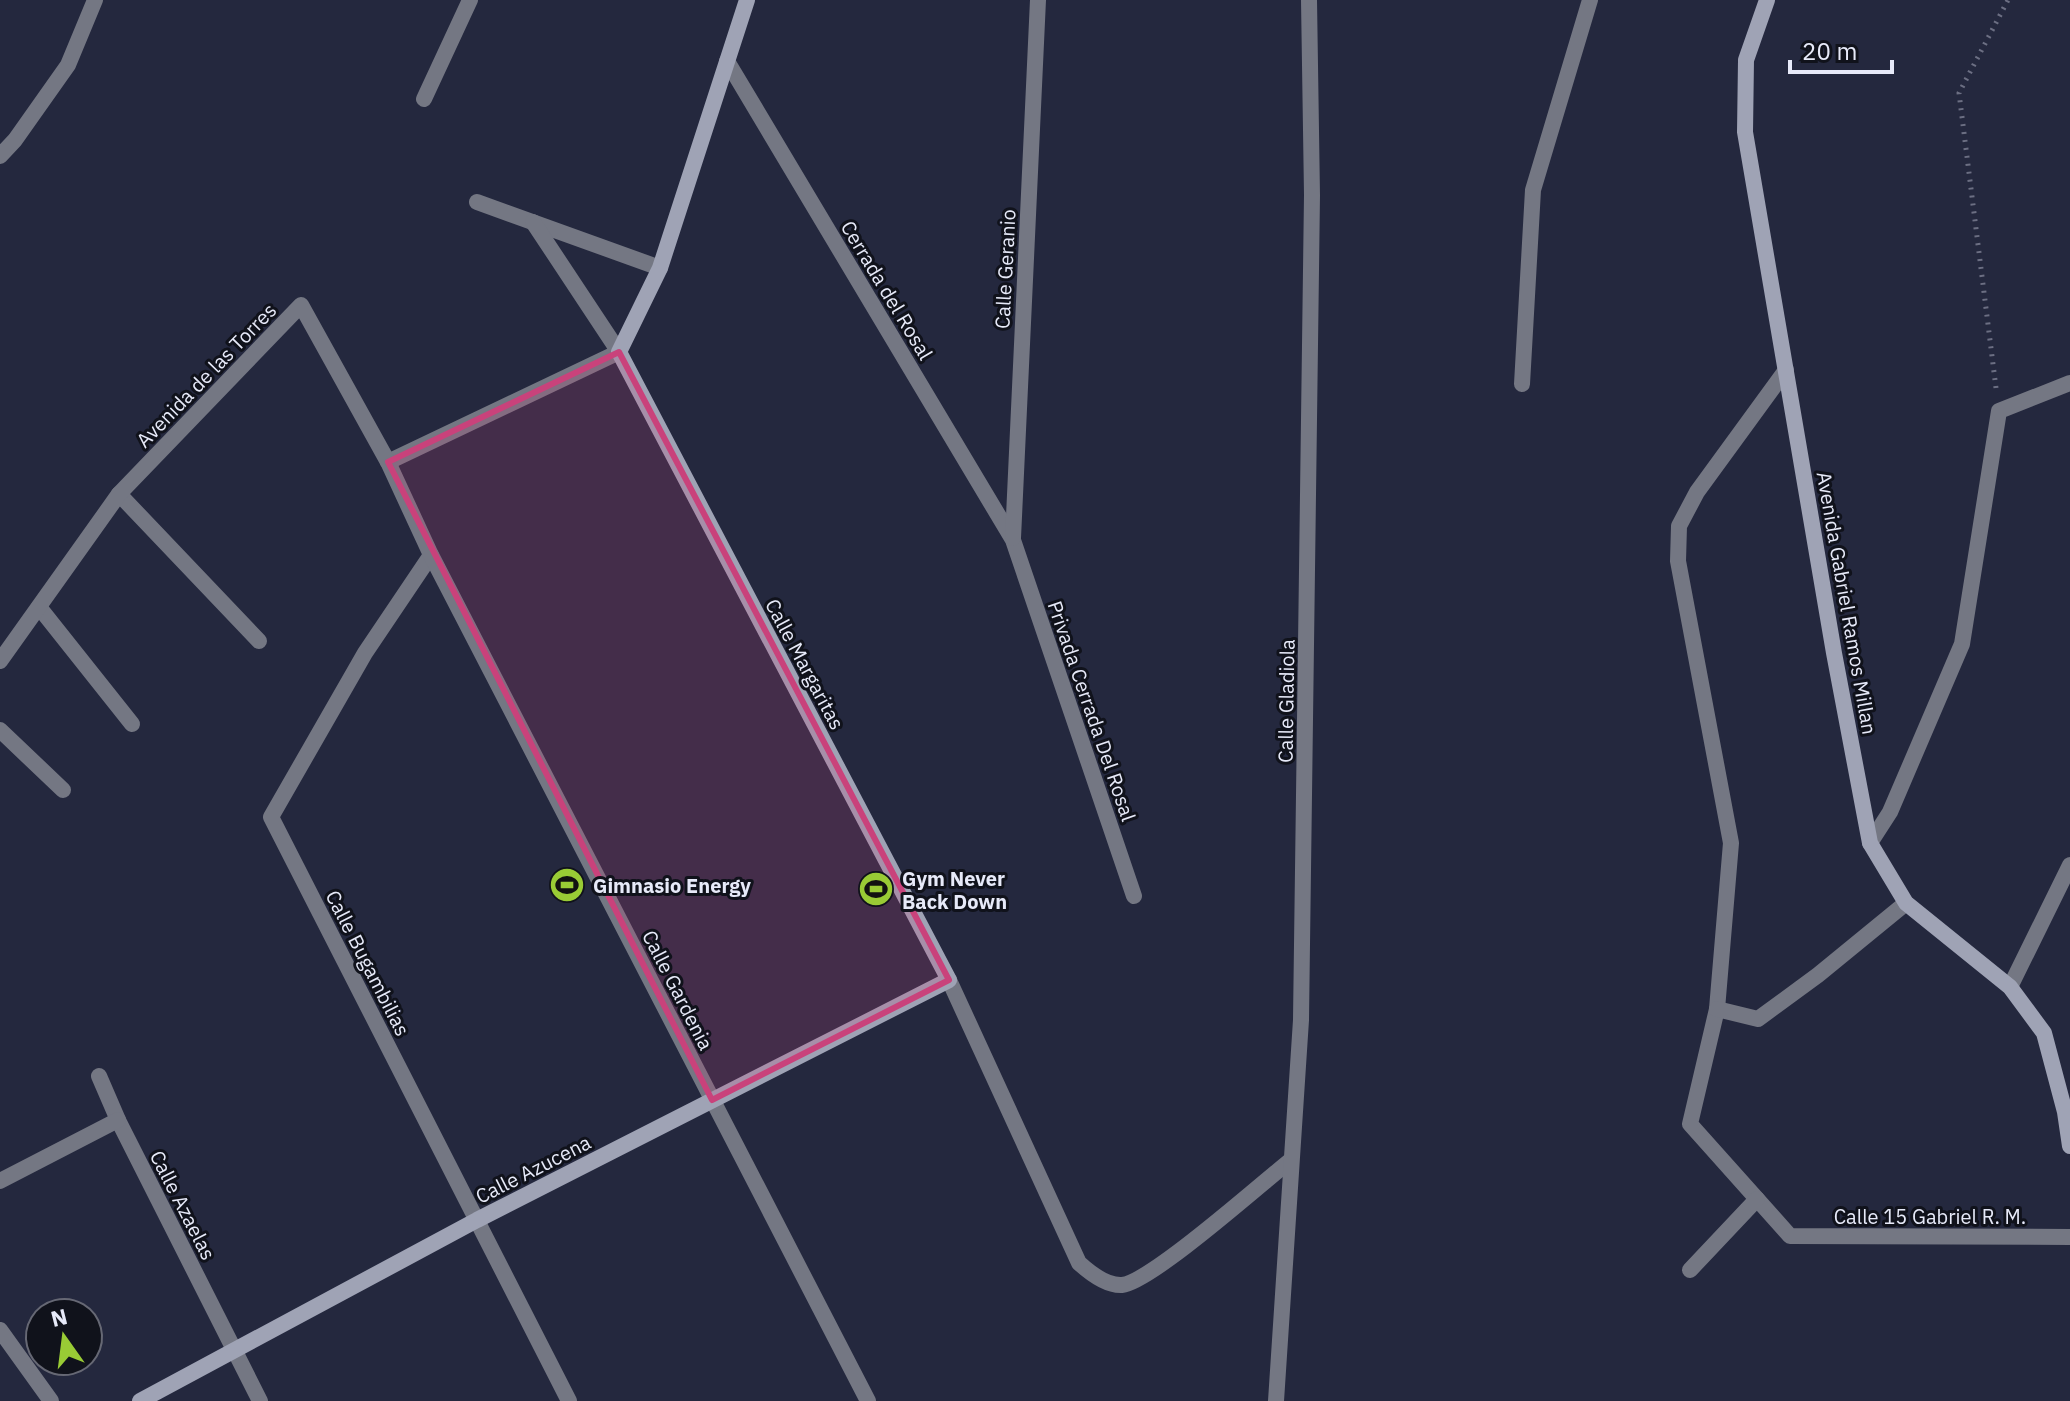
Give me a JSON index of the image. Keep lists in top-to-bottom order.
{
  "streets": {
    "street": [
      "Calle Geranio",
      "Cerrada del Rosal",
      "Avenida de las Torres",
      "Avenida Gabriel Ramos Millan",
      "Calle Margaritas",
      "Calle Gladiola",
      "Privada Cerrada Del Rosal",
      "Calle Bugambilias",
      "Calle Gardenia",
      "Calle Azucena",
      "Calle Azaelas",
      "Calle 15 Gabriel R. M."
    ]
  },
  "crossings": [
    ["Calle Geranio", "Cerrada del Rosal"],
    ["Calle Geranio", "Privada Cerrada Del Rosal"],
    ["Cerrada del Rosal", "Privada Cerrada Del Rosal"],
    ["Avenida de las Torres", "Calle Bugambilias"],
    ["Avenida de las Torres", "Calle Gardenia"],
    ["Calle Margaritas", "Calle Gladiola"],
    ["Calle Margaritas", "Calle Azucena"],
    ["Calle Bugambilias", "Calle Gardenia"],
    ["Calle Bugambilias", "Calle Azucena"],
    ["Calle Gardenia", "Calle Azucena"],
    ["Calle Azucena", "Calle Azaelas"]
  ],
  "places": {
    "sports": ["Gimnasio Energy", "Gym Never Back Down"]
  },
  "scale_bar": "20 m",
  "north": "top"
}
